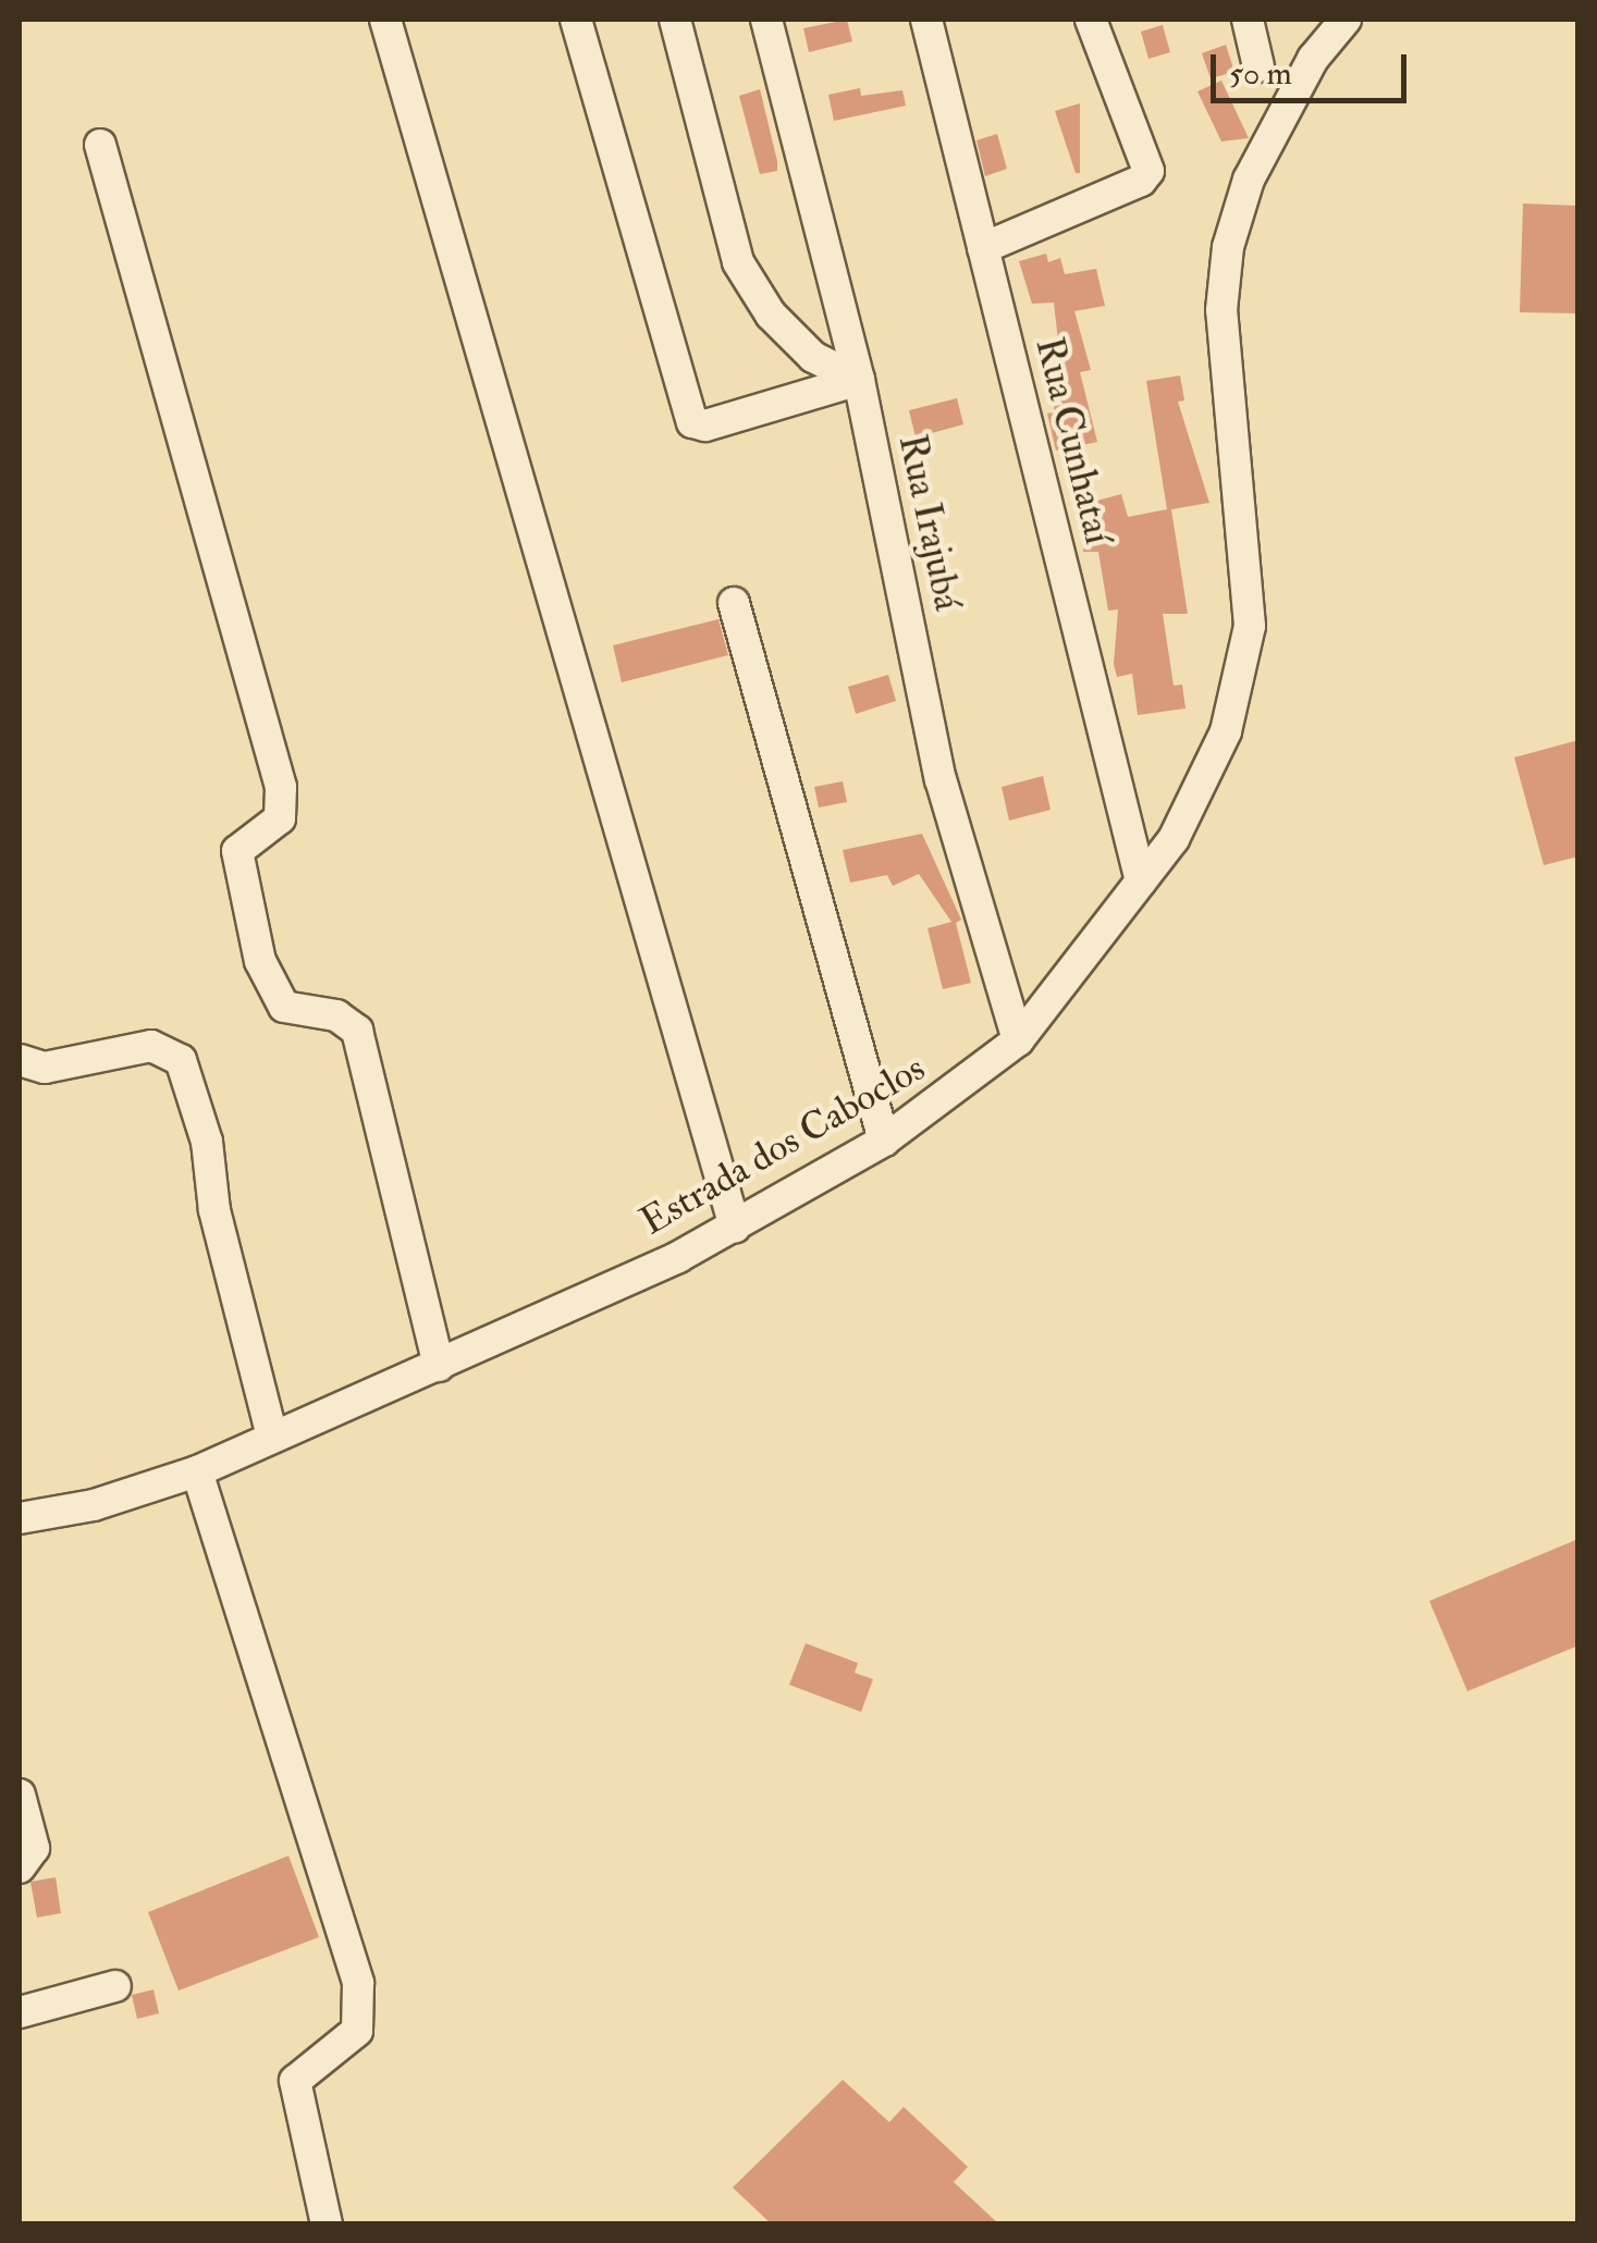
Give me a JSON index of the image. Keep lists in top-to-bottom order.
{
  "streets": {
    "street": ["Rua Cunhataí", "Rua Irajubá", "Estrada dos Caboclos"]
  },
  "crossings": [
    ["Rua Cunhataí", "Estrada dos Caboclos"],
    ["Rua Irajubá", "Estrada dos Caboclos"]
  ],
  "scale_bar": "50 m"
}
